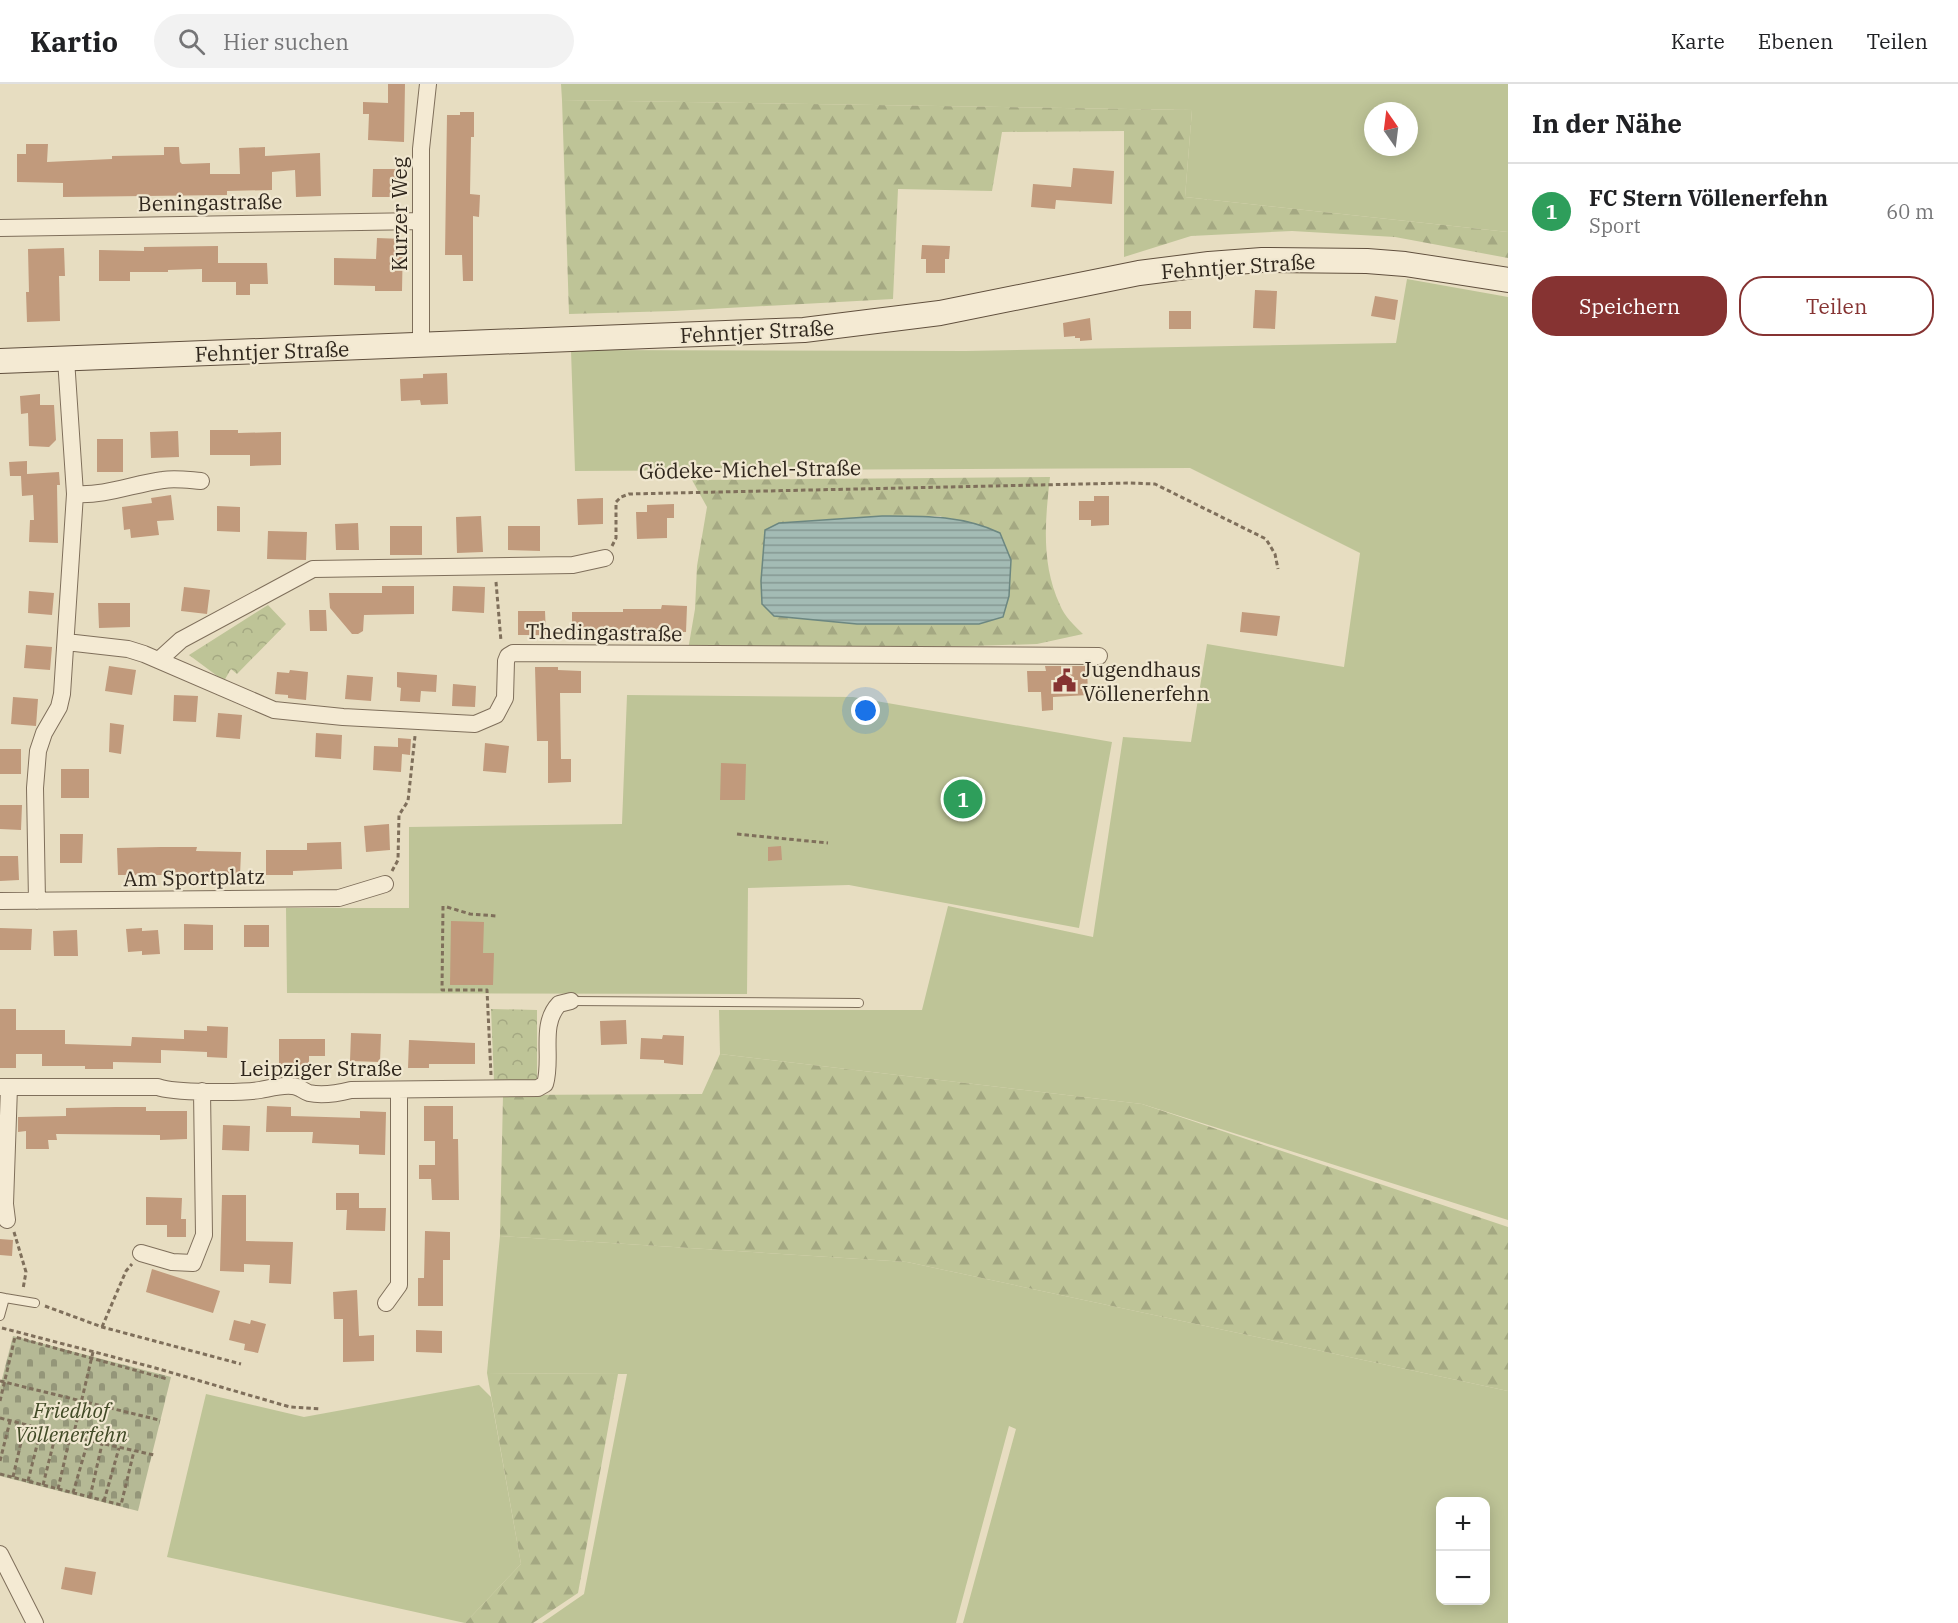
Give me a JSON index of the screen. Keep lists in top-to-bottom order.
{
  "streets": {
    "street": [
      "Beningastraße",
      "Kurzer Weg",
      "Fehntjer Straße",
      "Thedingastraße",
      "Am Sportplatz",
      "Leipziger Straße"
    ],
    "path": ["Gödeke-Michel-Straße"]
  },
  "crossings": [
    ["Beningastraße", "Kurzer Weg"],
    ["Kurzer Weg", "Fehntjer Straße"]
  ],
  "parks": ["Friedhof Völlenerfehn"],
  "places": {
    "public building": ["Jugendhaus Völlenerfehn"]
  },
  "north": "top",
  "page": {
    "header": "Kartio",
    "search": "Hier suchen",
    "nav": ["Karte", "Ebenen", "Teilen"],
    "heading": "In der Nähe",
    "list": [
      {
        "mark": "1",
        "name": "FC Stern Völlenerfehn",
        "note": "Sport",
        "value": "60 m"
      }
    ],
    "buttons": ["Speichern", "Teilen"],
    "pins": "1",
    "map_buttons": ["+", "−"]
  }
}
